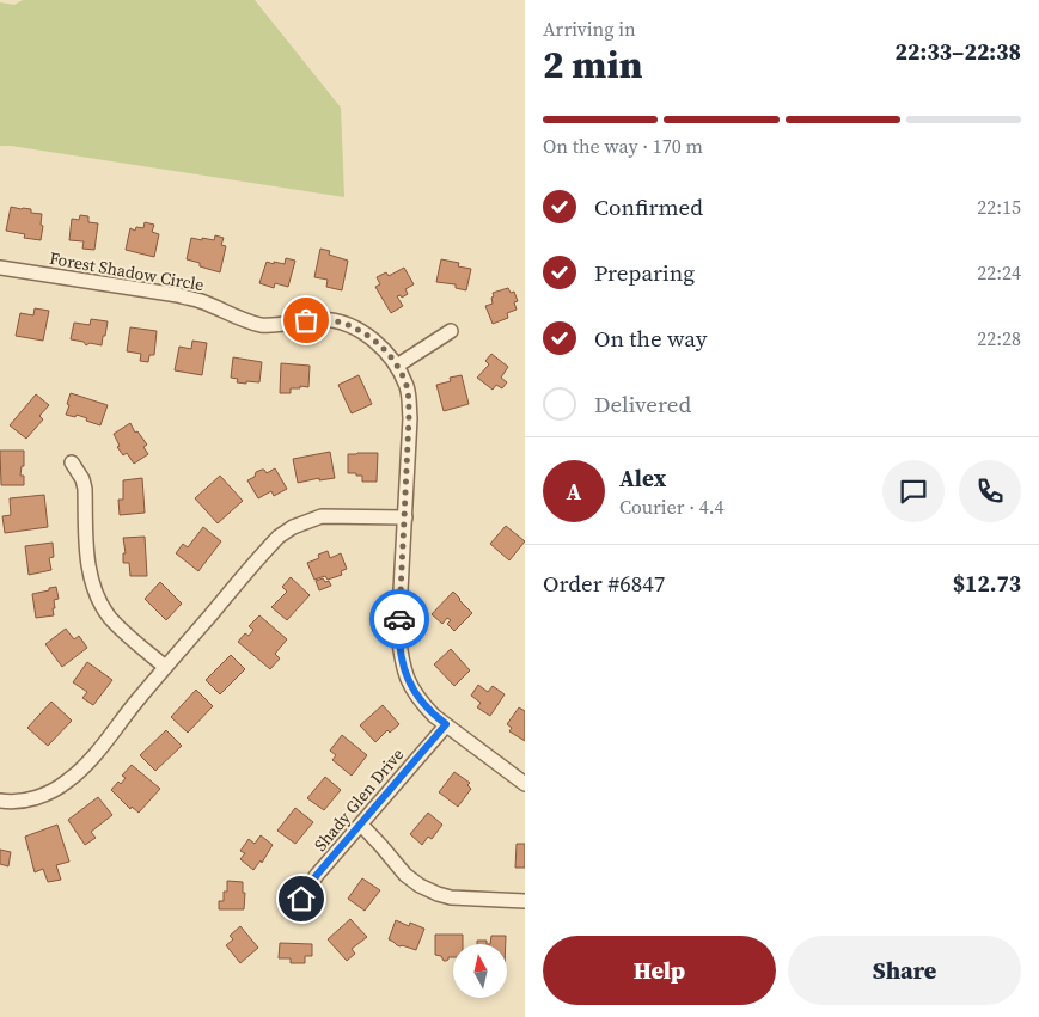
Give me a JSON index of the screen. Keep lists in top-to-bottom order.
{
  "streets": {
    "street": ["Forest Shadow Circle", "Shady Glen Drive"]
  },
  "crossings": [
    ["Forest Shadow Circle", "Shady Glen Drive"]
  ],
  "north": "top",
  "page": {
    "heading": ["2 min", "Arriving in", "22:33–22:38"],
    "panel": [
      "Alex",
      "Courier · 4.4",
      "Order #6847",
      "$12.73"
    ],
    "bar": "On the way · 170 m",
    "list": [
      ["Confirmed", "22:15"],
      ["Preparing", "22:24"],
      ["On the way", "22:28"],
      "Delivered"
    ],
    "round": "A",
    "buttons": ["Help", "Share"]
  }
}
